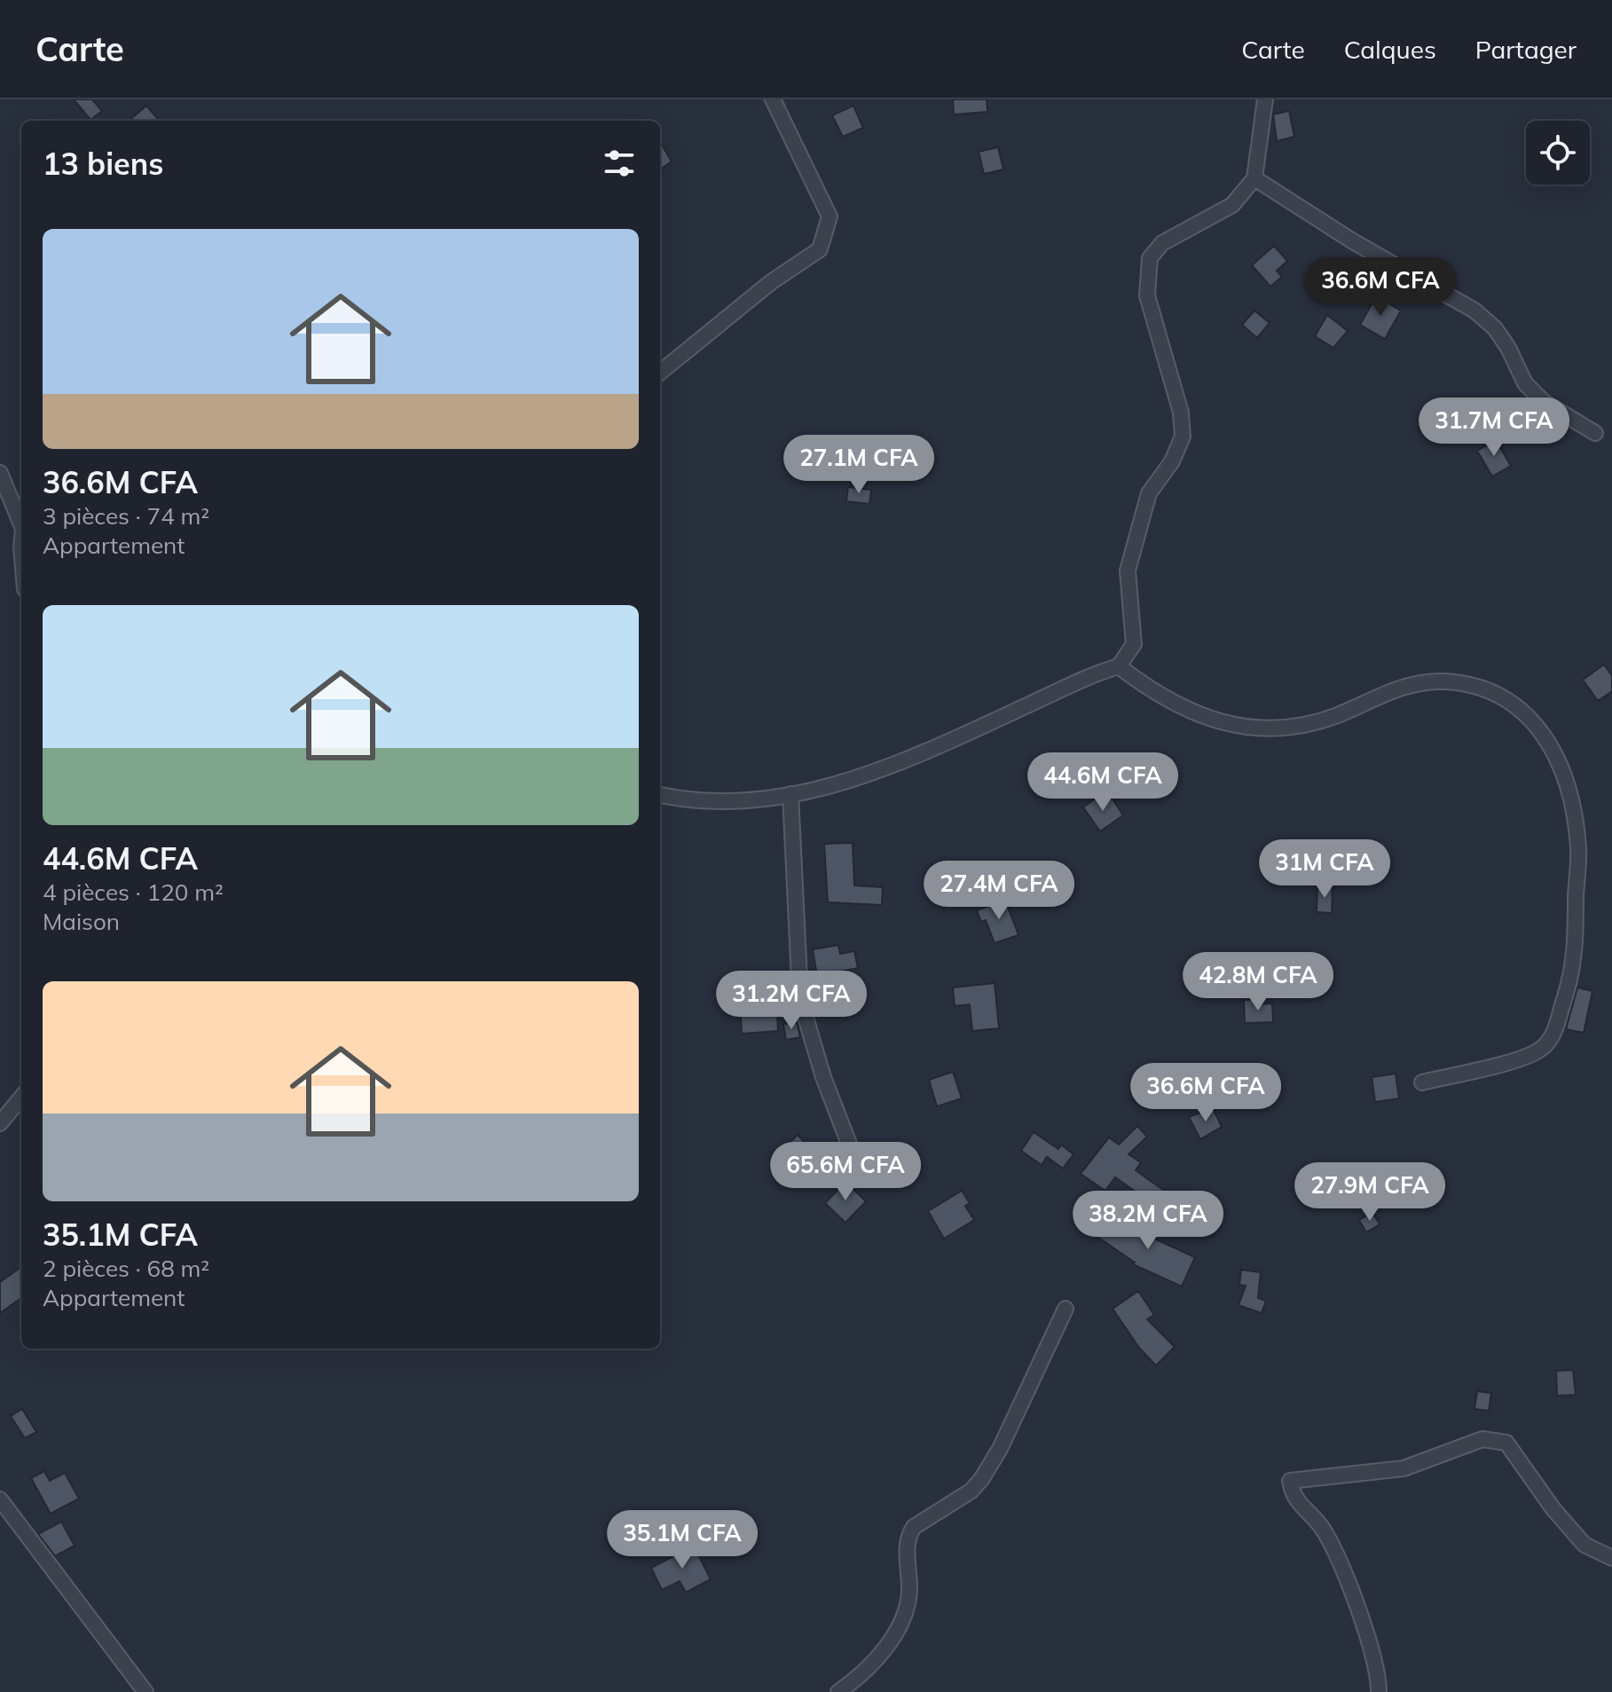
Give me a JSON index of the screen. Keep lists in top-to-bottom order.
{
  "page": {
    "header": "Carte",
    "nav": ["Carte", "Calques", "Partager"],
    "heading": "13 biens",
    "list": [
      {
        "name": "36.6M CFA",
        "note": "3 pièces · 74 m² · Appartement"
      },
      {
        "name": "44.6M CFA",
        "note": "4 pièces · 120 m² · Maison"
      },
      {
        "name": "35.1M CFA",
        "note": "2 pièces · 68 m² · Appartement"
      }
    ],
    "price": [
      "36.6M CFA",
      "31.7M CFA",
      "27.1M CFA",
      "44.6M CFA",
      "31M CFA",
      "27.4M CFA",
      "42.8M CFA",
      "31.2M CFA",
      "36.6M CFA",
      "65.6M CFA",
      "27.9M CFA",
      "38.2M CFA",
      "35.1M CFA"
    ]
  }
}
